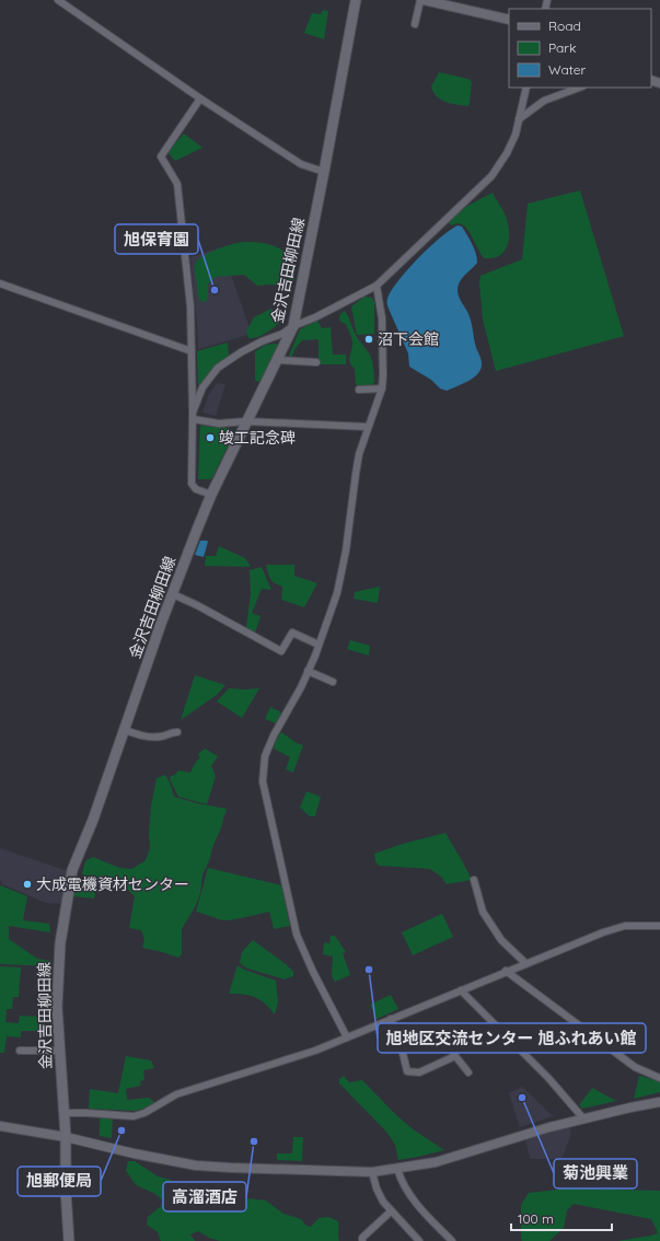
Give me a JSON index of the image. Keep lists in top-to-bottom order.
{
  "streets": {
    "main road": ["金沢吉田柳田線"]
  },
  "places": [
    "旭保育園",
    "沼下会館",
    "竣工記念碑",
    "大成電機資材センター",
    "旭地区交流センター 旭ふれあい館",
    "菊池興業",
    "旭郵便局",
    "高溜酒店"
  ],
  "legend": ["Road", "Park", "Water"],
  "scale_bar": "100 m"
}
